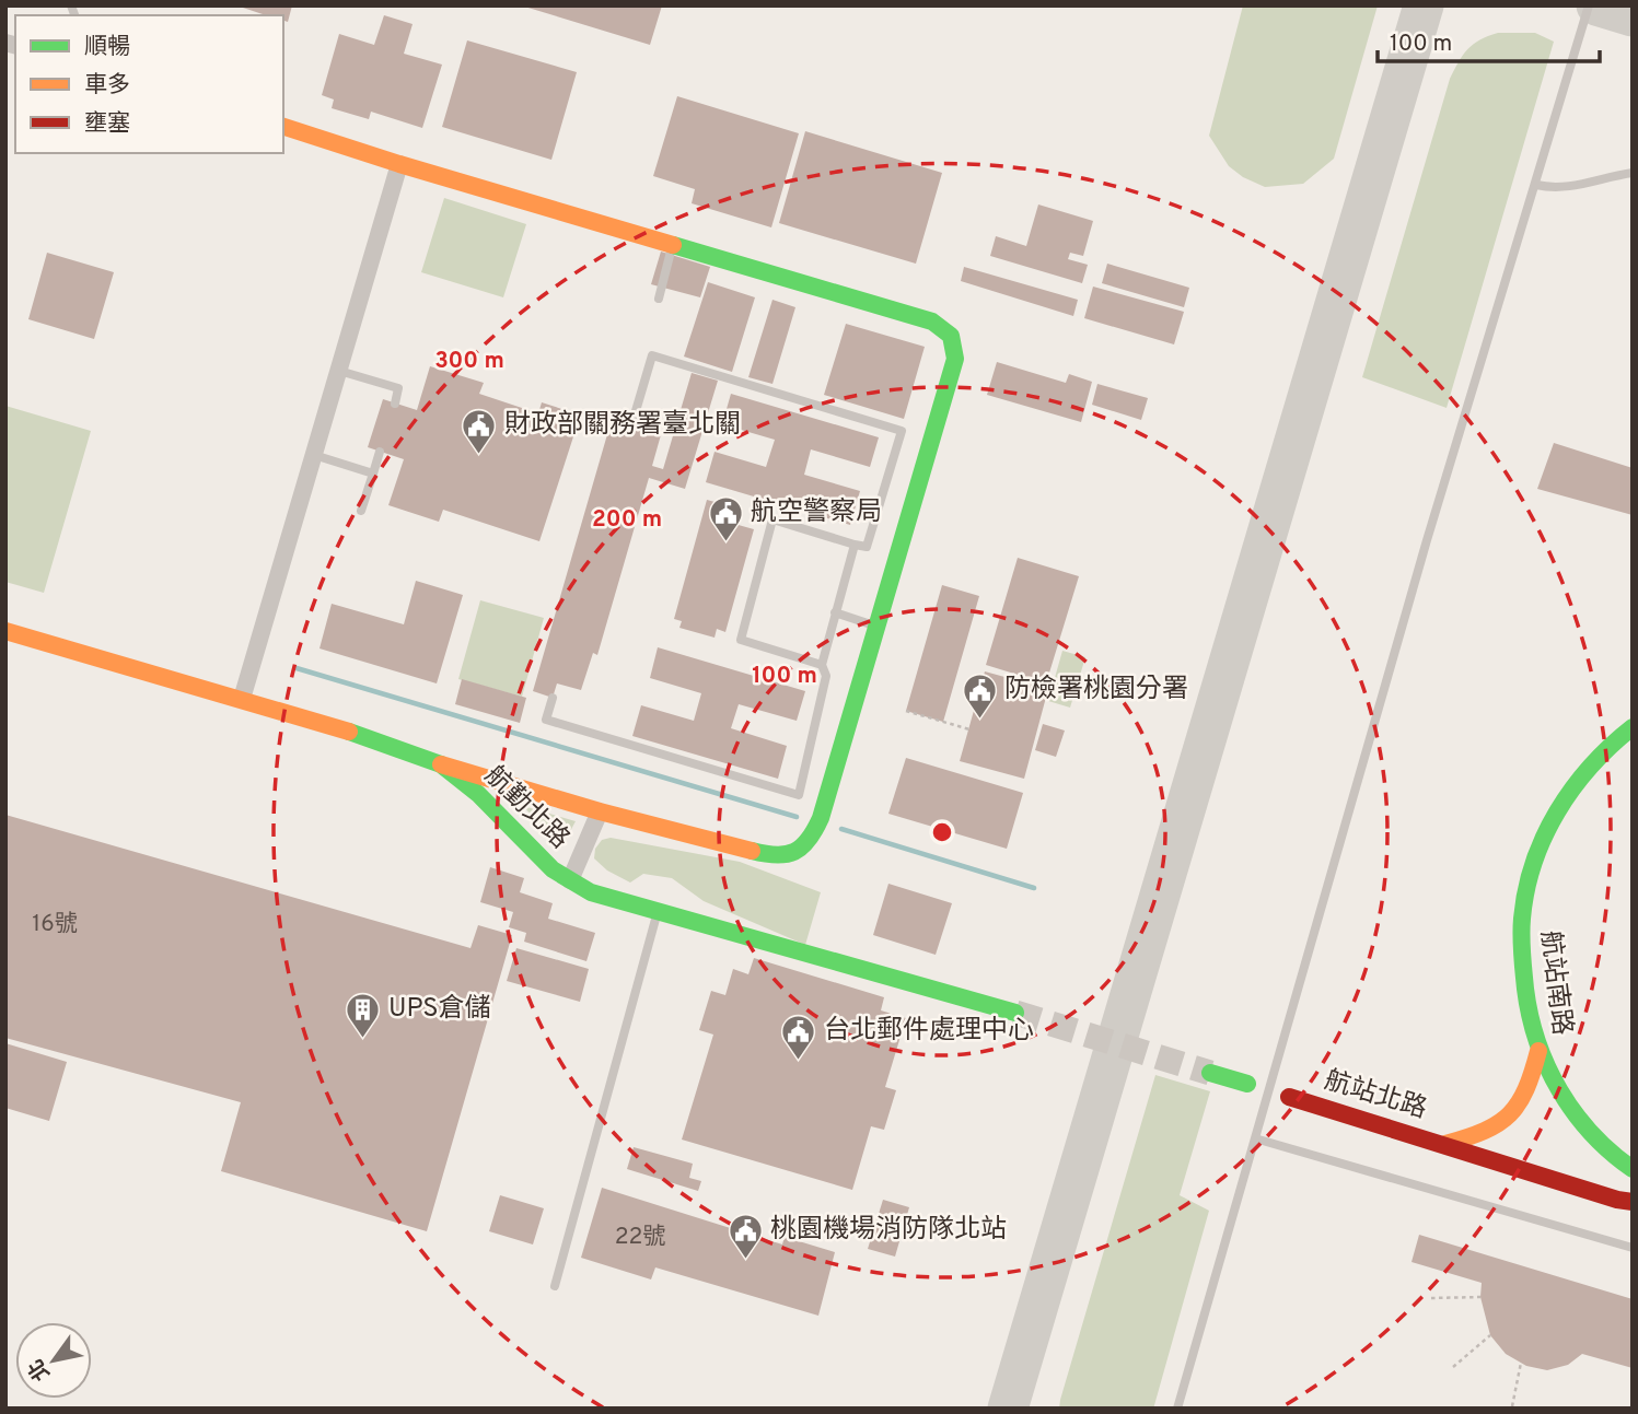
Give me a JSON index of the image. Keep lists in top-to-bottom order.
{
  "streets": {
    "street": ["航勤北路", "航站南路", "航站北路"]
  },
  "places": {
    "public building": [
      "財政部關務署臺北關",
      "航空警察局",
      "防檢署桃園分署",
      "台北郵件處理中心",
      "桃園機場消防隊北站"
    ],
    "building": ["UPS倉儲"]
  },
  "house_numbers": ["16號", "22號"],
  "legend": ["順暢", "車多", "壅塞"],
  "scale_bar": "100 m",
  "north": "bottom left",
  "rings": ["300 m", "200 m", "100 m"]
}
